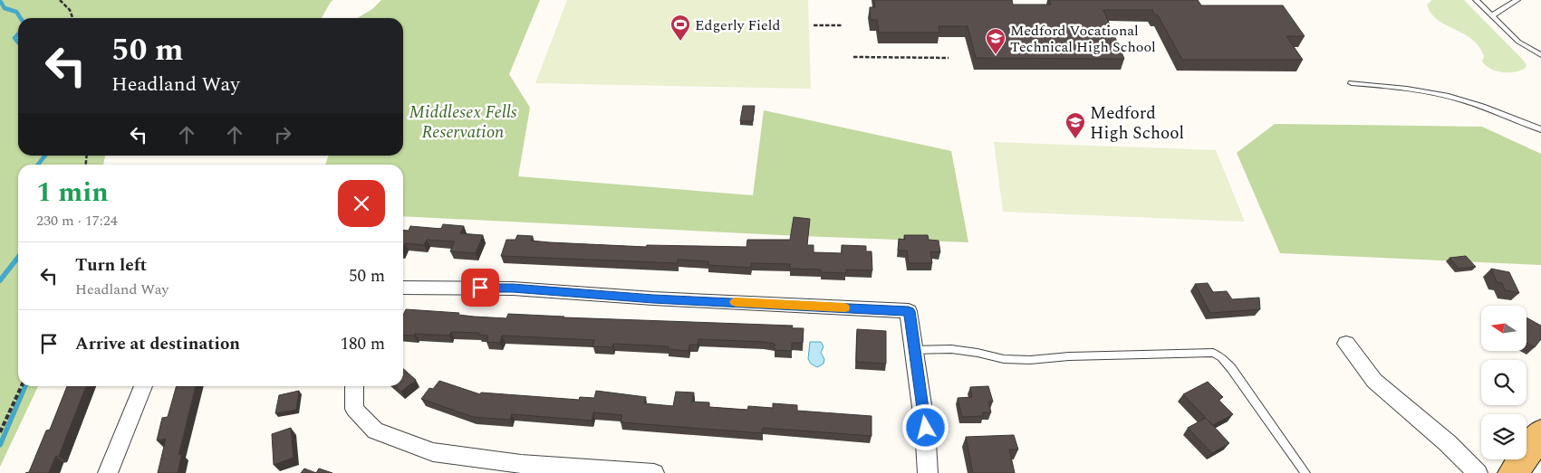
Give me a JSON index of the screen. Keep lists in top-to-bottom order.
{
  "parks": ["Middlesex Fells Reservation"],
  "places": {
    "sports": ["Edgerly Field"],
    "school or university": ["Medford Vocational Technical High School", "Medford High School"]
  },
  "north": "left",
  "page": {
    "turn": ["50 m", "Headland Way"],
    "heading": ["1 min", "230 m · 17:24"],
    "list": [
      {
        "name": "Turn left",
        "note": "Headland Way",
        "value": "50 m"
      },
      {
        "name": "Arrive at destination",
        "value": "180 m"
      }
    ]
  }
}
